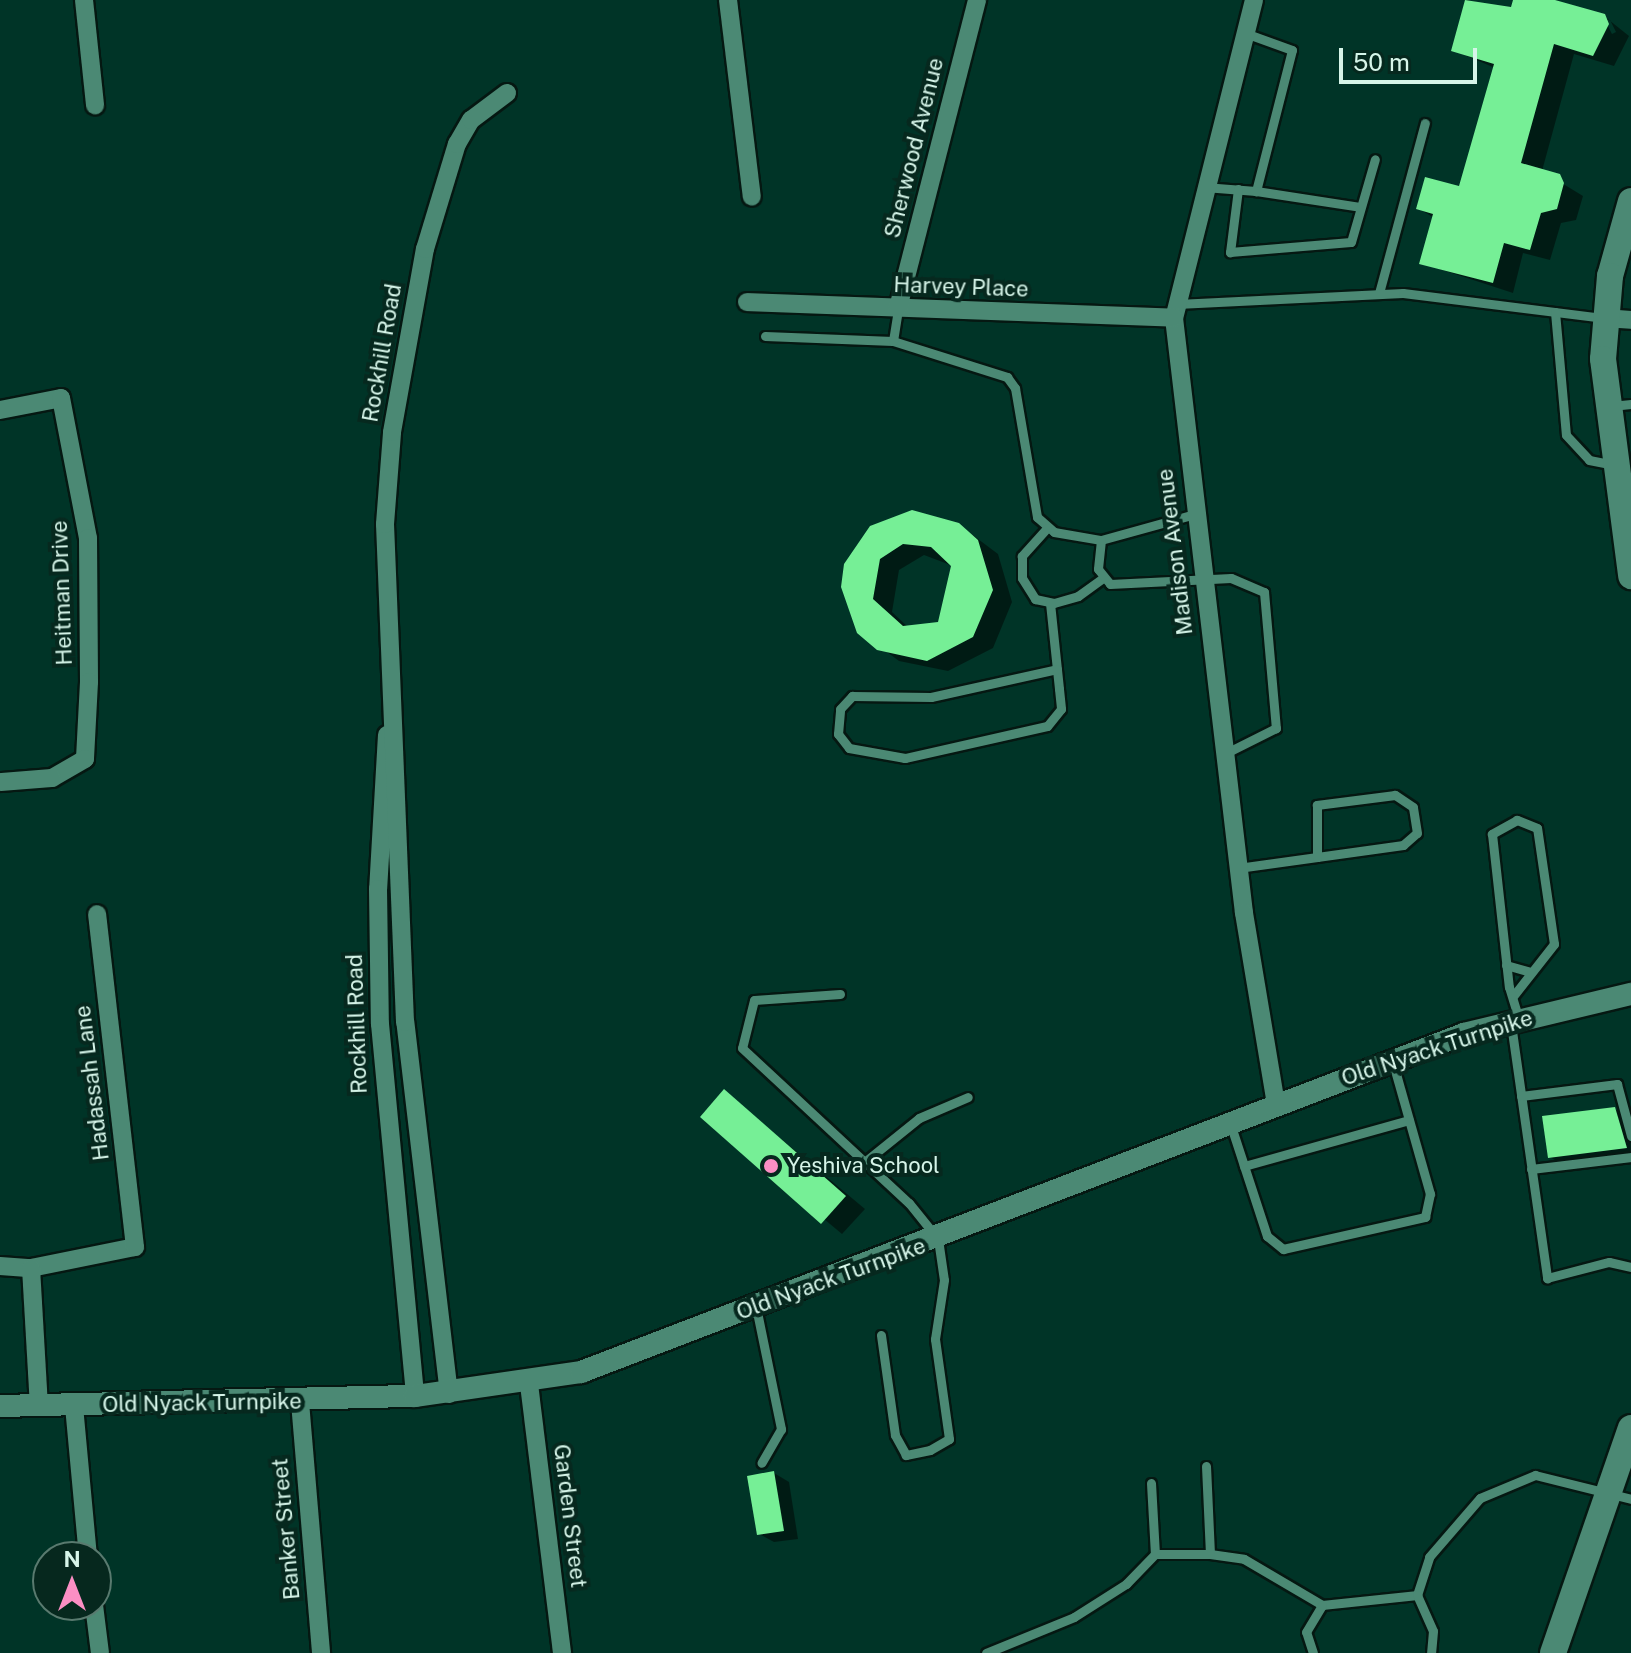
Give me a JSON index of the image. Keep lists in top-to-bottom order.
{
  "streets": {
    "street": [
      "Sherwood Avenue",
      "Harvey Place",
      "Rockhill Road",
      "Madison Avenue",
      "Heitman Drive",
      "Old Nyack Turnpike",
      "Hadassah Lane",
      "Garden Street",
      "Banker Street"
    ]
  },
  "crossings": [
    ["Sherwood Avenue", "Harvey Place"],
    ["Harvey Place", "Madison Avenue"],
    ["Rockhill Road", "Old Nyack Turnpike"],
    ["Madison Avenue", "Old Nyack Turnpike"],
    ["Old Nyack Turnpike", "Garden Street"],
    ["Old Nyack Turnpike", "Banker Street"]
  ],
  "places": ["Yeshiva School"],
  "scale_bar": "50 m",
  "north": "top"
}
